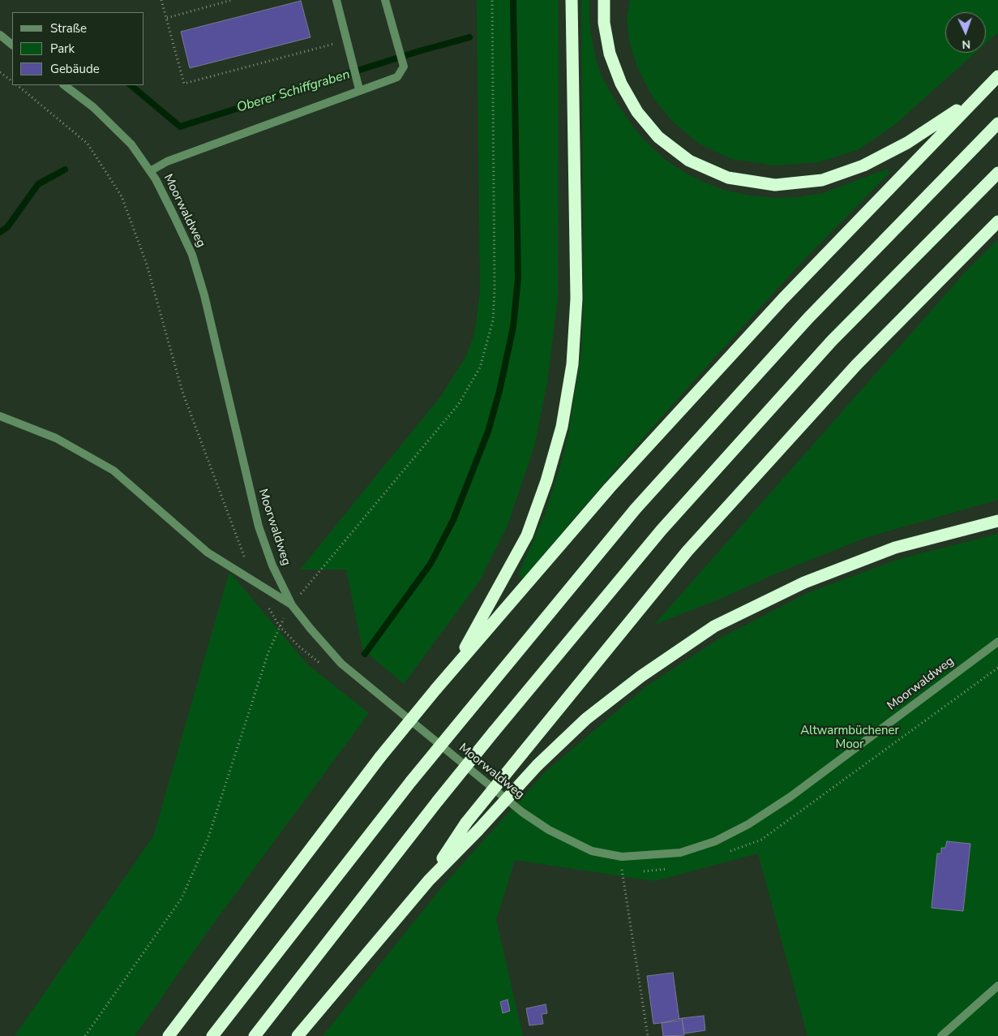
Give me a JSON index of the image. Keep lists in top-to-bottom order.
{
  "streets": {
    "street": ["Moorwaldweg"]
  },
  "water": ["Oberer Schiffgraben"],
  "parks": ["Altwarmbüchener Moor"],
  "legend": ["Straße", "Park", "Gebäude"],
  "north": "bottom"
}
